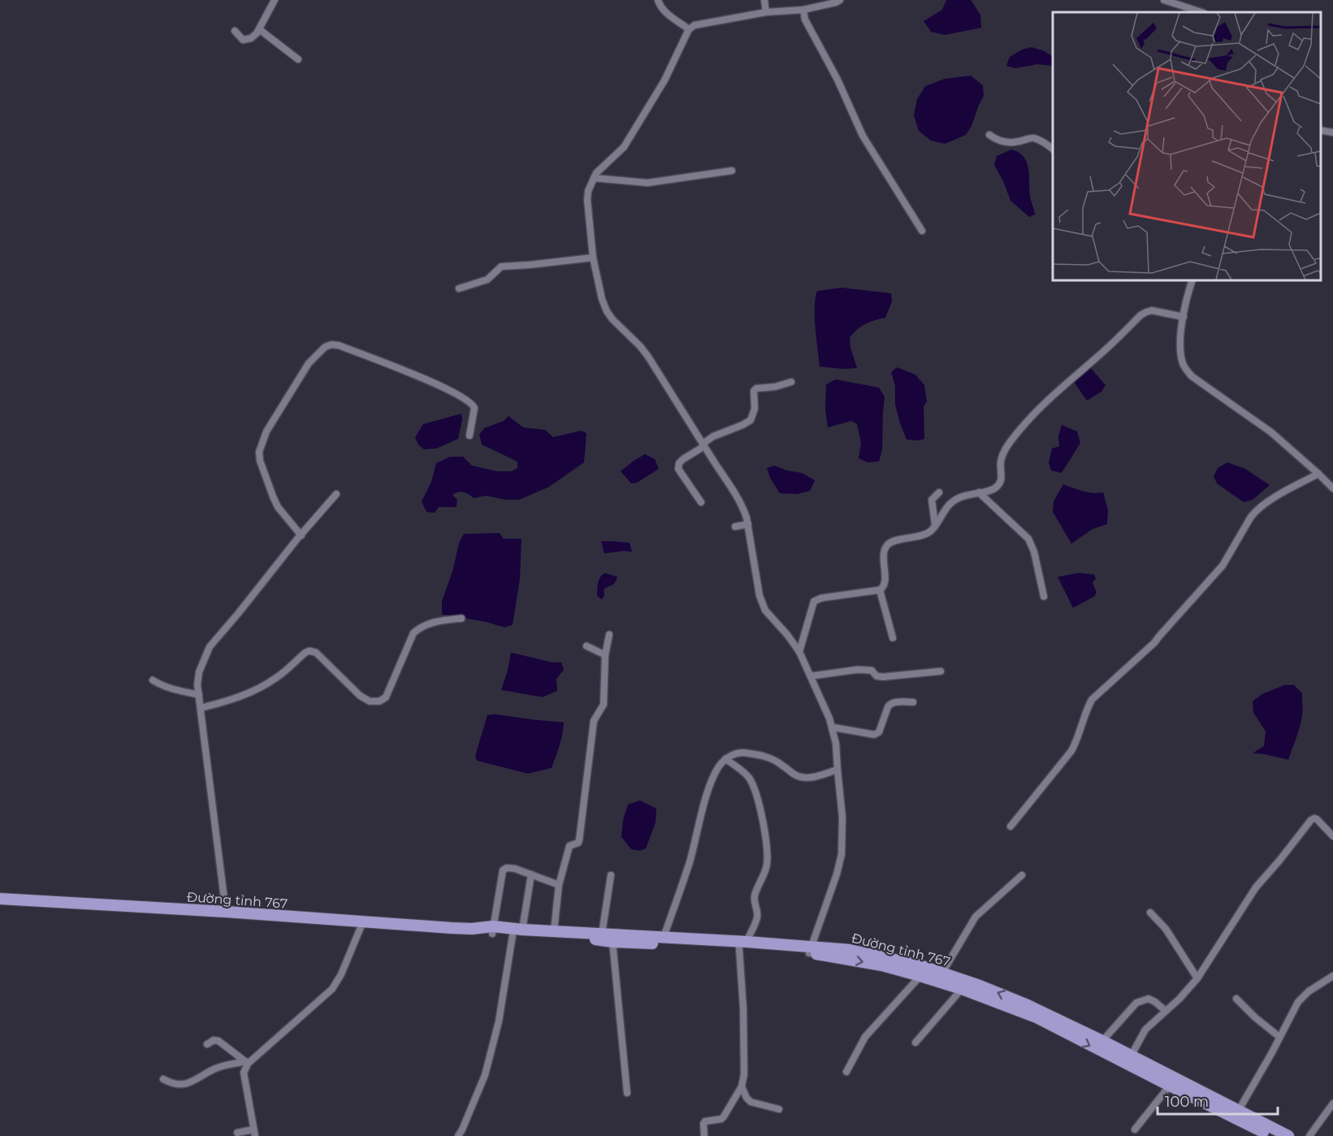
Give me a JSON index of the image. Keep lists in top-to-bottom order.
{
  "streets": {
    "main road": ["Đường tỉnh 767"]
  },
  "scale_bar": "100 m"
}
